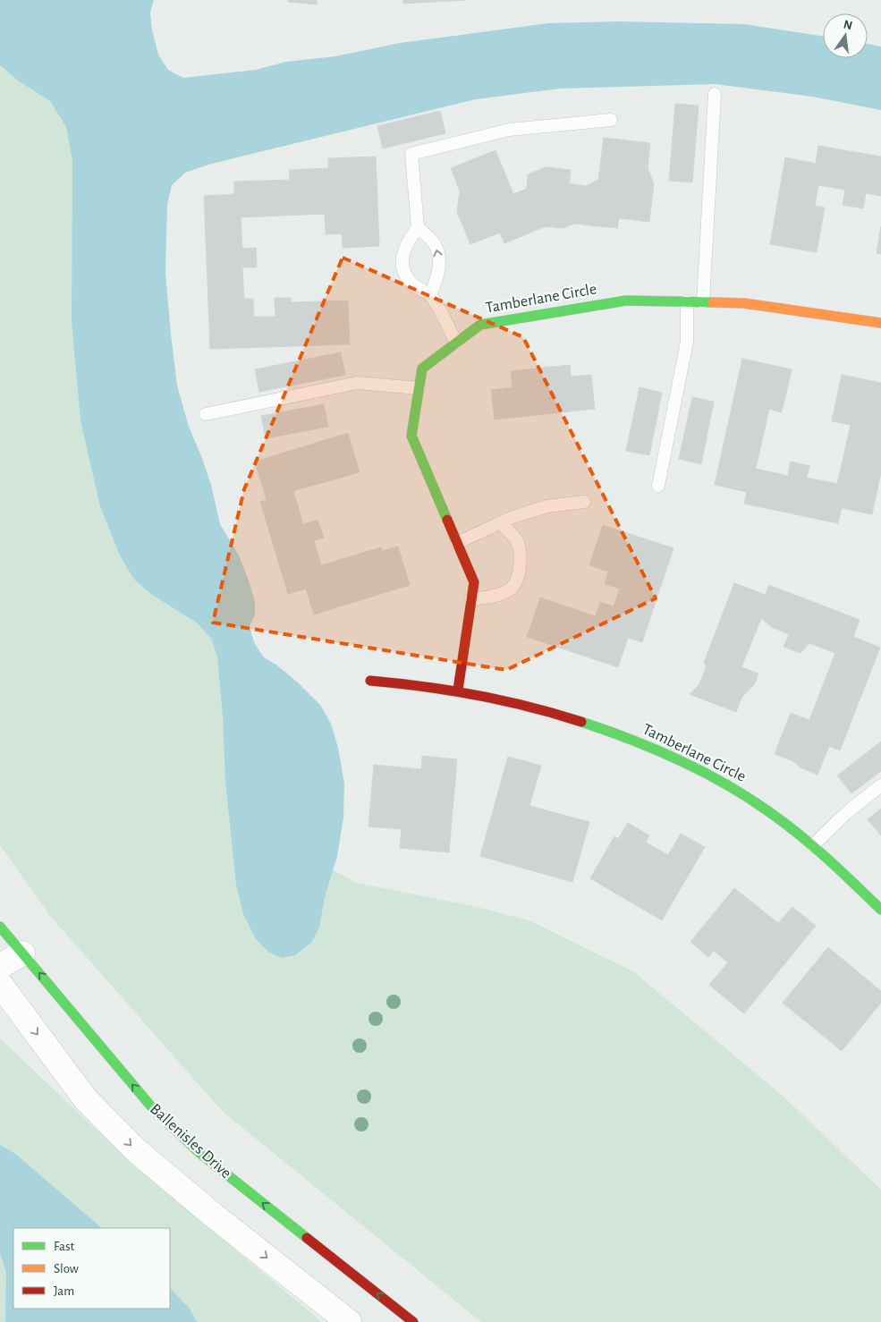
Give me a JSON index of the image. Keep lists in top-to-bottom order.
{
  "streets": {
    "street": ["Tamberlane Circle", "Ballenisles Drive"]
  },
  "legend": ["Fast", "Slow", "Jam"],
  "north": "top"
}
